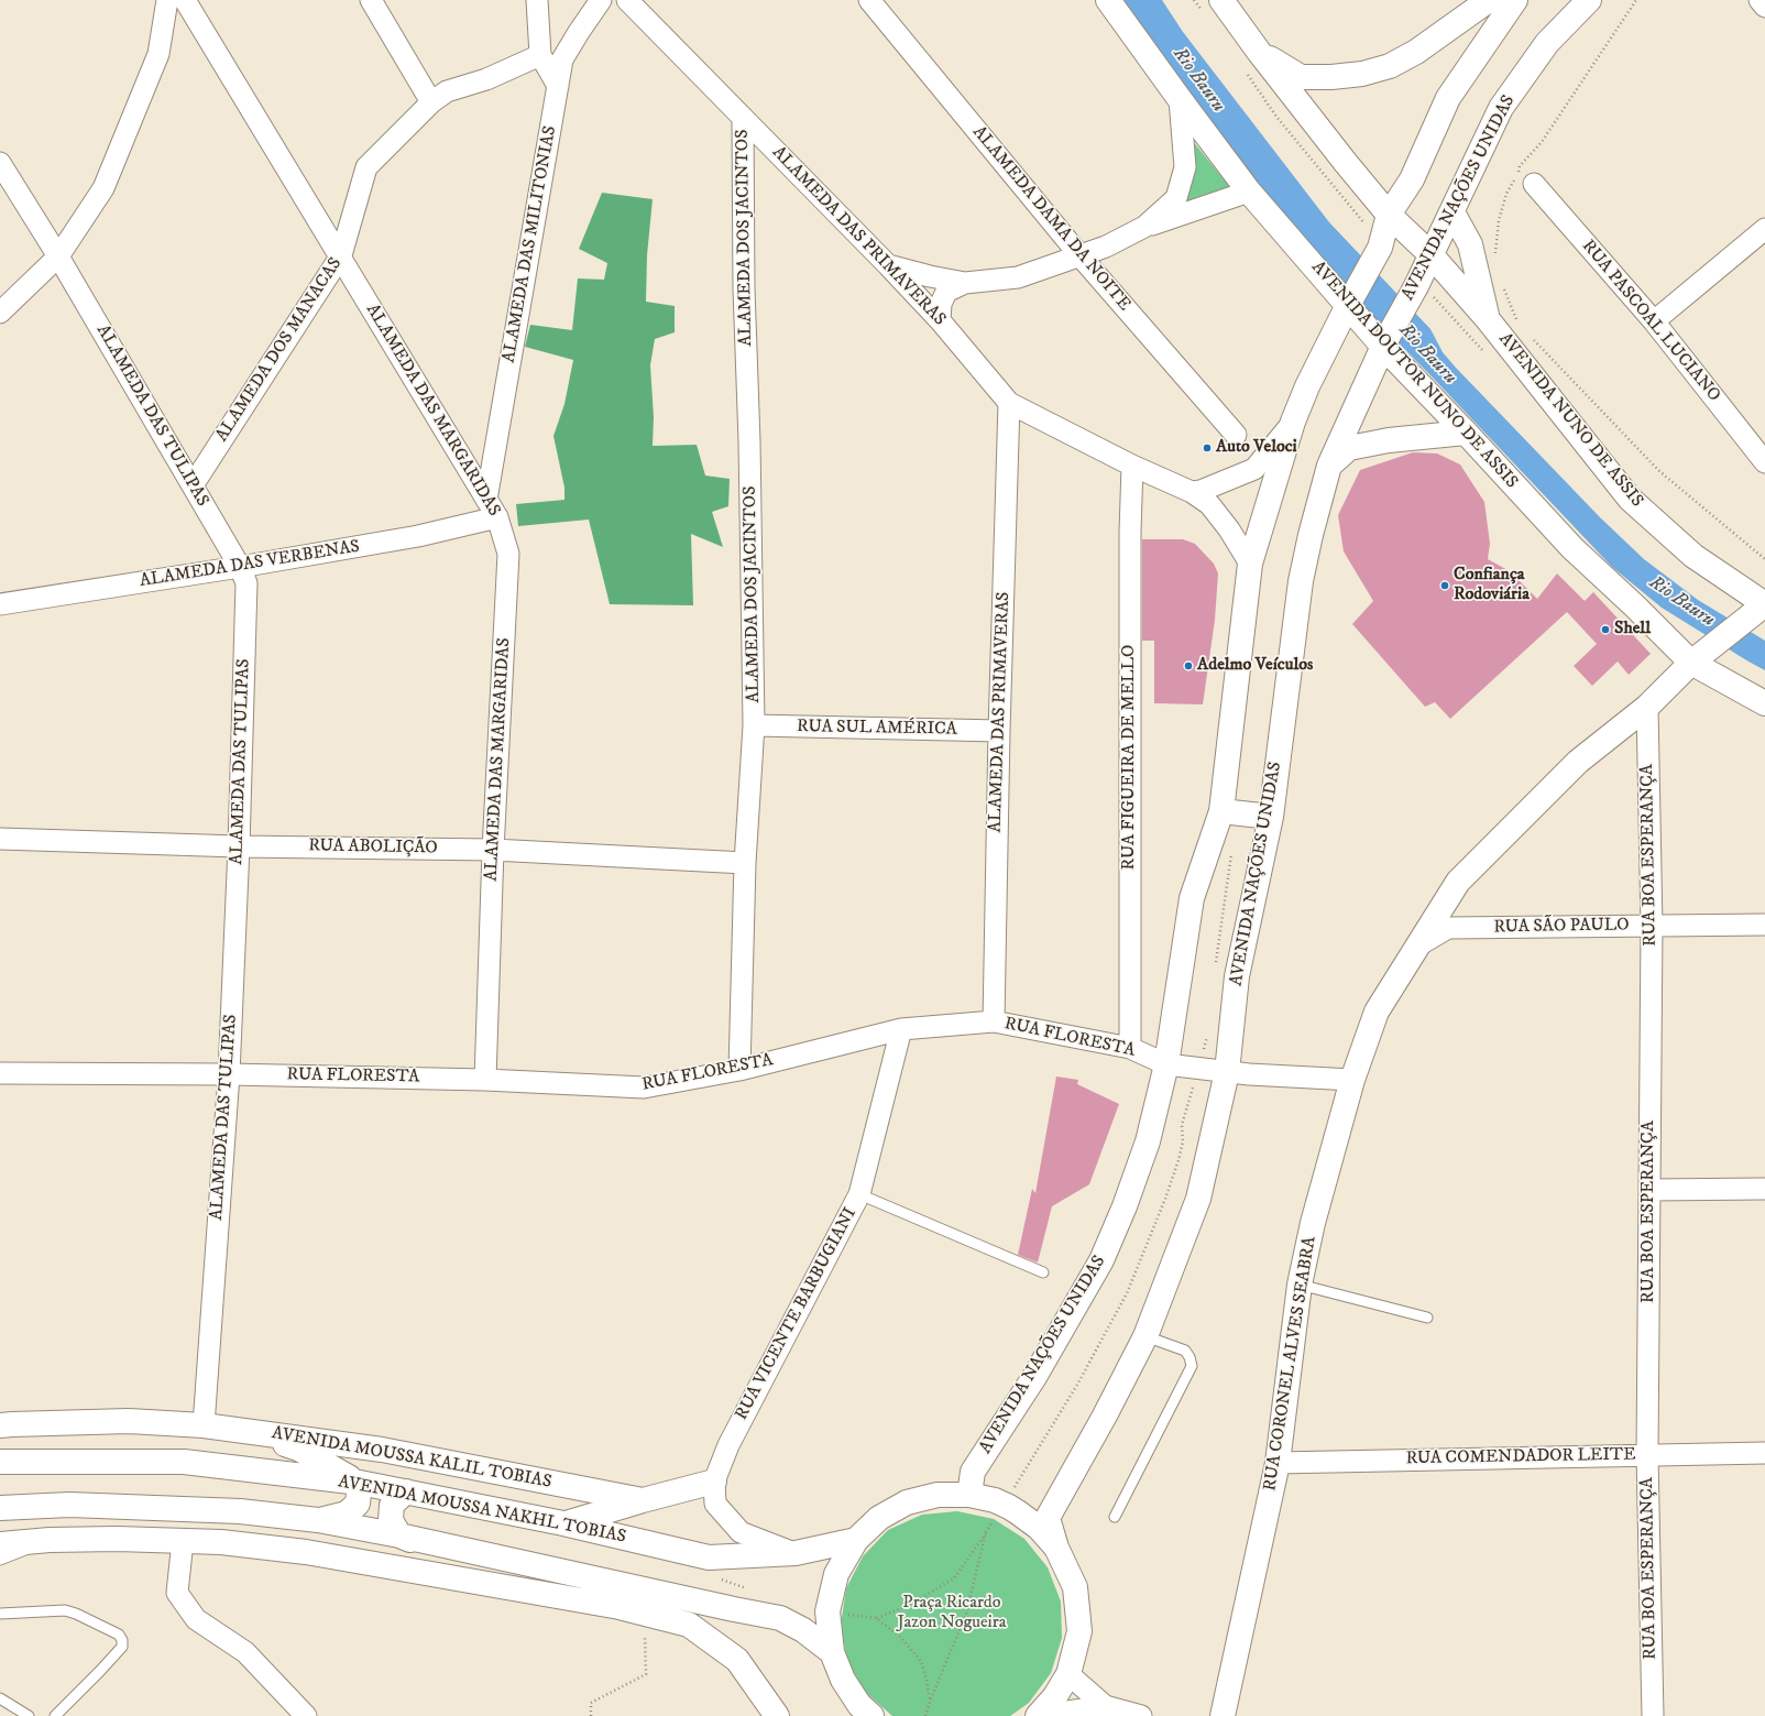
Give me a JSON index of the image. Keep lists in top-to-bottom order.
{
  "streets": {
    "main road": [
      "AVENIDA NAÇÕES UNIDAS",
      "AVENIDA DOUTOR NUNO DE ASSIS",
      "AVENIDA NUNO DE ASSIS",
      "RUA CORONEL ALVES SEABRA",
      "AVENIDA MOUSSA KALIL TOBIAS",
      "AVENIDA MOUSSA NAKHL TOBIAS"
    ],
    "street": [
      "ALAMEDA DAMA DA NOITE",
      "ALAMEDA DAS PRIMAVERAS",
      "ALAMEDA DOS JACINTOS",
      "ALAMEDA DAS MILITONIAS",
      "RUA PASCOAL LUCIANO",
      "ALAMEDA DOS MANACAS",
      "ALAMEDA DAS MARGARIDAS",
      "ALAMEDA DAS TULIPAS",
      "ALAMEDA DAS VERBENAS",
      "RUA SUL AMÉRICA",
      "RUA FIGUEIRA DE MELLO",
      "RUA ABOLIÇÃO",
      "RUA BOA ESPERANÇA",
      "RUA SÃO PAULO",
      "RUA FLORESTA",
      "RUA VICENTE BARBUGIANI",
      "RUA COMENDADOR LEITE"
    ]
  },
  "crossings": [
    ["AVENIDA NAÇÕES UNIDAS", "ALAMEDA DAS PRIMAVERAS"],
    ["AVENIDA NAÇÕES UNIDAS", "AVENIDA DOUTOR NUNO DE ASSIS"],
    ["AVENIDA NAÇÕES UNIDAS", "AVENIDA NUNO DE ASSIS"],
    ["AVENIDA NAÇÕES UNIDAS", "RUA FLORESTA"],
    ["AVENIDA NAÇÕES UNIDAS", "AVENIDA MOUSSA NAKHL TOBIAS"],
    ["ALAMEDA DAS PRIMAVERAS", "ALAMEDA DOS JACINTOS"],
    ["ALAMEDA DAS PRIMAVERAS", "RUA SUL AMÉRICA"],
    ["ALAMEDA DAS PRIMAVERAS", "RUA FIGUEIRA DE MELLO"],
    ["ALAMEDA DAS PRIMAVERAS", "RUA FLORESTA"],
    ["ALAMEDA DOS JACINTOS", "RUA SUL AMÉRICA"],
    ["ALAMEDA DOS JACINTOS", "RUA ABOLIÇÃO"],
    ["ALAMEDA DOS JACINTOS", "RUA FLORESTA"],
    ["ALAMEDA DAS MILITONIAS", "ALAMEDA DAS MARGARIDAS"],
    ["ALAMEDA DAS MILITONIAS", "ALAMEDA DAS VERBENAS"],
    ["ALAMEDA DOS MANACAS", "ALAMEDA DAS MARGARIDAS"],
    ["ALAMEDA DOS MANACAS", "ALAMEDA DAS TULIPAS"],
    ["AVENIDA DOUTOR NUNO DE ASSIS", "RUA CORONEL ALVES SEABRA"],
    ["ALAMEDA DAS MARGARIDAS", "ALAMEDA DAS VERBENAS"],
    ["ALAMEDA DAS MARGARIDAS", "RUA ABOLIÇÃO"],
    ["ALAMEDA DAS MARGARIDAS", "RUA FLORESTA"],
    ["ALAMEDA DAS TULIPAS", "ALAMEDA DAS VERBENAS"],
    ["ALAMEDA DAS TULIPAS", "RUA ABOLIÇÃO"],
    ["ALAMEDA DAS TULIPAS", "RUA FLORESTA"],
    ["ALAMEDA DAS TULIPAS", "AVENIDA MOUSSA KALIL TOBIAS"],
    ["AVENIDA NUNO DE ASSIS", "RUA CORONEL ALVES SEABRA"],
    ["RUA FIGUEIRA DE MELLO", "RUA FLORESTA"],
    ["RUA BOA ESPERANÇA", "RUA SÃO PAULO"],
    ["RUA BOA ESPERANÇA", "RUA CORONEL ALVES SEABRA"],
    ["RUA BOA ESPERANÇA", "RUA COMENDADOR LEITE"],
    ["RUA SÃO PAULO", "RUA CORONEL ALVES SEABRA"],
    ["RUA FLORESTA", "RUA VICENTE BARBUGIANI"],
    ["RUA FLORESTA", "RUA CORONEL ALVES SEABRA"],
    ["RUA VICENTE BARBUGIANI", "AVENIDA MOUSSA KALIL TOBIAS"],
    ["RUA VICENTE BARBUGIANI", "AVENIDA MOUSSA NAKHL TOBIAS"],
    ["RUA CORONEL ALVES SEABRA", "RUA COMENDADOR LEITE"]
  ],
  "water": ["Rio Bauru"],
  "parks": ["Praça Ricardo Jazon Nogueira"],
  "places": [
    "Auto Veloci",
    "Confiança Rodoviária",
    "Shell",
    "Adelmo Veículos"
  ]
}
